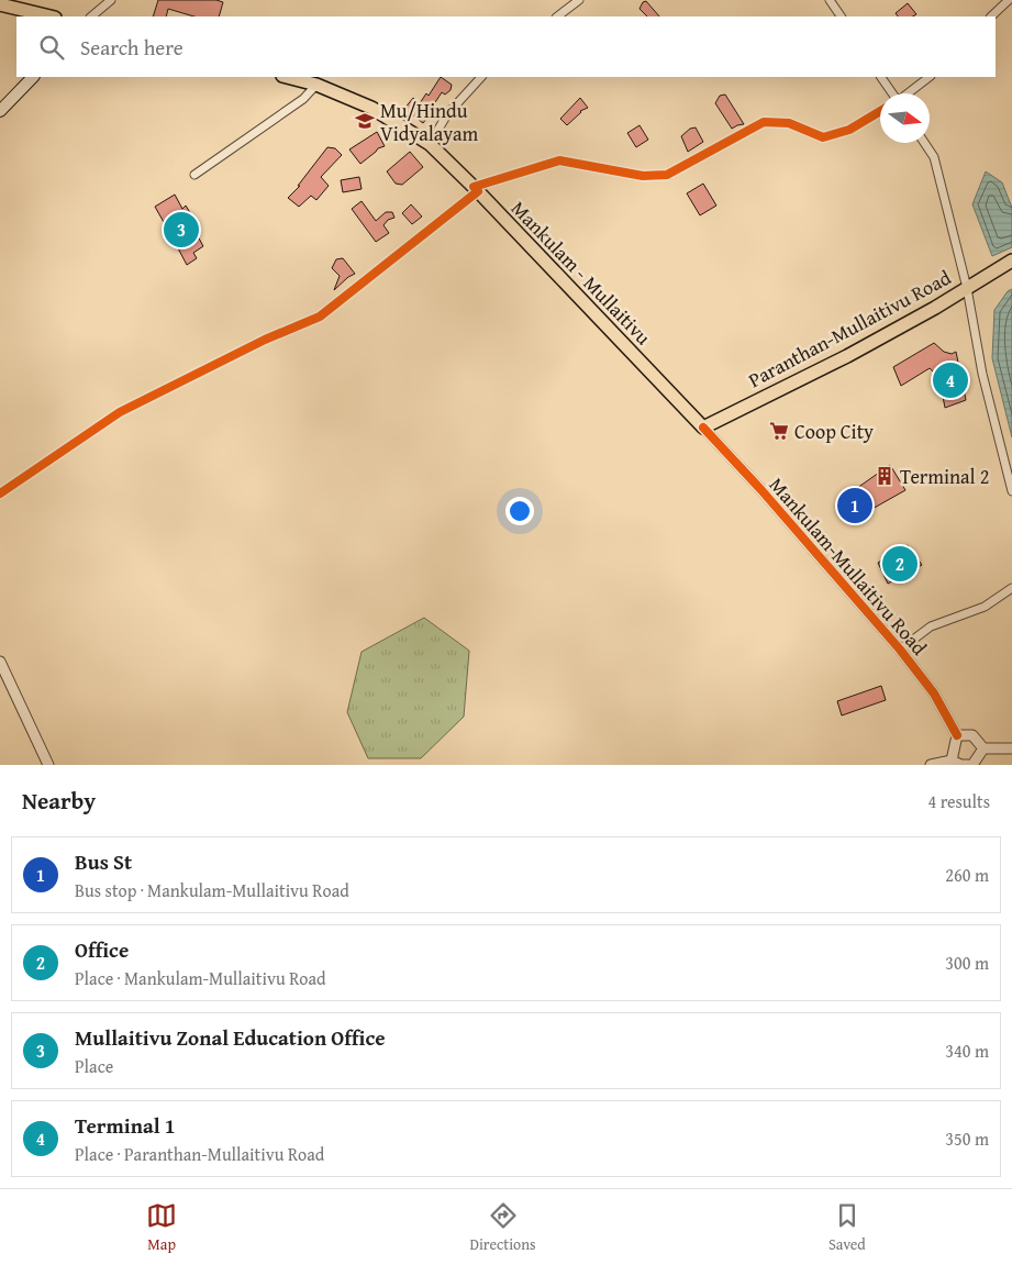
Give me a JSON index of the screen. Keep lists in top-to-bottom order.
{
  "streets": {
    "highway": ["Mankulam - Mullaitivu", "Paranthan-Mullaitivu Road"],
    "street": ["Mankulam-Mullaitivu Road"]
  },
  "crossings": [
    ["Mankulam - Mullaitivu", "Paranthan-Mullaitivu Road"],
    ["Mankulam - Mullaitivu", "Mankulam-Mullaitivu Road"],
    ["Paranthan-Mullaitivu Road", "Mankulam-Mullaitivu Road"]
  ],
  "places": {
    "school or university": ["Mu/Hindu Vidyalayam"],
    "supermarket": ["Coop City"],
    "building": ["Terminal 2"]
  },
  "north": "right",
  "page": {
    "search": "Search here",
    "pins": [
      "3",
      "4",
      "1",
      "2"
    ],
    "heading": ["Nearby", "4 results"],
    "list": [
      {
        "mark": "1",
        "name": "Bus St",
        "note": "Bus stop · Mankulam-Mullaitivu Road",
        "value": "260 m"
      },
      {
        "mark": "2",
        "name": "Office",
        "note": "Place · Mankulam-Mullaitivu Road",
        "value": "300 m"
      },
      {
        "mark": "3",
        "name": "Mullaitivu Zonal Education Office",
        "note": "Place",
        "value": "340 m"
      },
      {
        "mark": "4",
        "name": "Terminal 1",
        "note": "Place · Paranthan-Mullaitivu Road",
        "value": "350 m"
      }
    ],
    "nav": ["Map", "Directions", "Saved"]
  }
}
